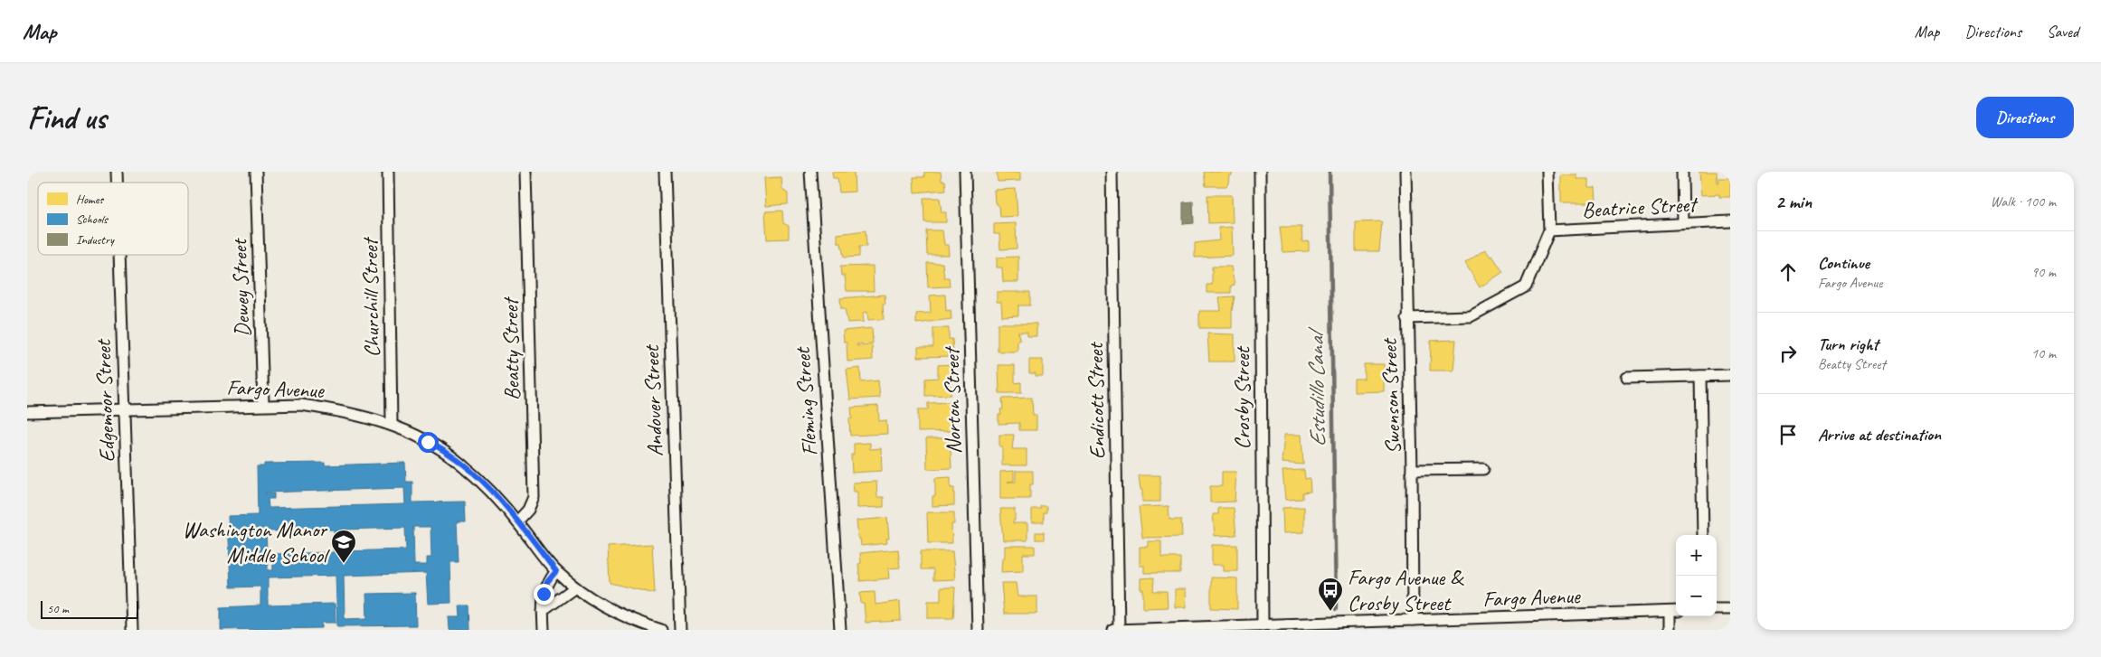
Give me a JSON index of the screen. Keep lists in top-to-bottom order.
{
  "streets": {
    "street": [
      "Beatrice Street",
      "Dewey Street",
      "Churchill Street",
      "Beatty Street",
      "Fargo Avenue",
      "Swenson Street",
      "Crosby Street",
      "Edgemoor Street",
      "Andover Street",
      "Norton Street",
      "Endicott Street",
      "Fleming Street"
    ]
  },
  "crossings": [
    ["Dewey Street", "Fargo Avenue"],
    ["Churchill Street", "Fargo Avenue"],
    ["Beatty Street", "Fargo Avenue"],
    ["Fargo Avenue", "Swenson Street"],
    ["Fargo Avenue", "Crosby Street"],
    ["Fargo Avenue", "Edgemoor Street"],
    ["Fargo Avenue", "Endicott Street"]
  ],
  "water": ["Estudillo Canal"],
  "places": {
    "school or university": ["Washington Manor Middle School"],
    "bus stop": ["Fargo Avenue & Crosby Street"]
  },
  "legend": ["Homes", "Schools", "Industry"],
  "scale_bar": "50 m",
  "page": {
    "header": "Map",
    "nav": ["Map", "Directions", "Saved"],
    "buttons": "Directions",
    "title": "Find us",
    "heading": ["2 min", "Walk · 100 m"],
    "list": [
      ["Continue", "Fargo Avenue", "90 m"],
      ["Turn right", "Beatty Street", "10 m"],
      "Arrive at destination"
    ],
    "map_buttons": ["+", "−"],
    "scale": "50 m"
  }
}
